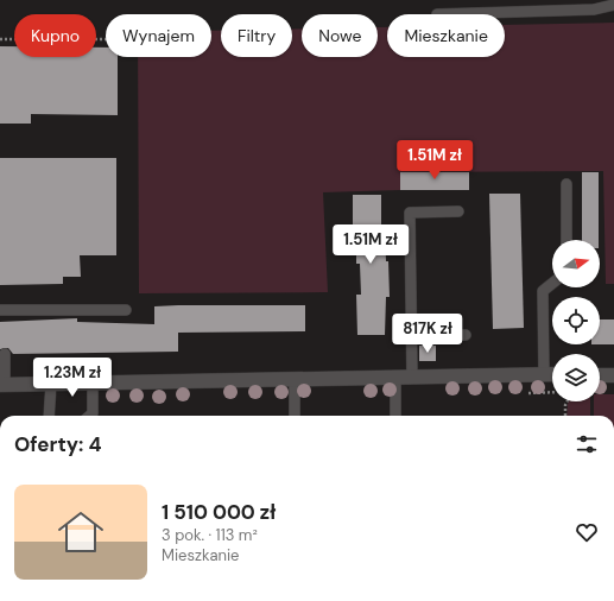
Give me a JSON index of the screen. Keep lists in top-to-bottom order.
{
  "north": "right",
  "page": {
    "chip": [
      "Kupno",
      "Wynajem",
      "Filtry",
      "Nowe",
      "Mieszkanie"
    ],
    "price": [
      "1.51M zł",
      "1.51M zł",
      "817K zł",
      "1.23M zł"
    ],
    "heading": "Oferty: 4",
    "list": [
      {
        "name": "1 510 000 zł",
        "note": "3 pok. · 113 m² · Mieszkanie"
      }
    ]
  }
}
